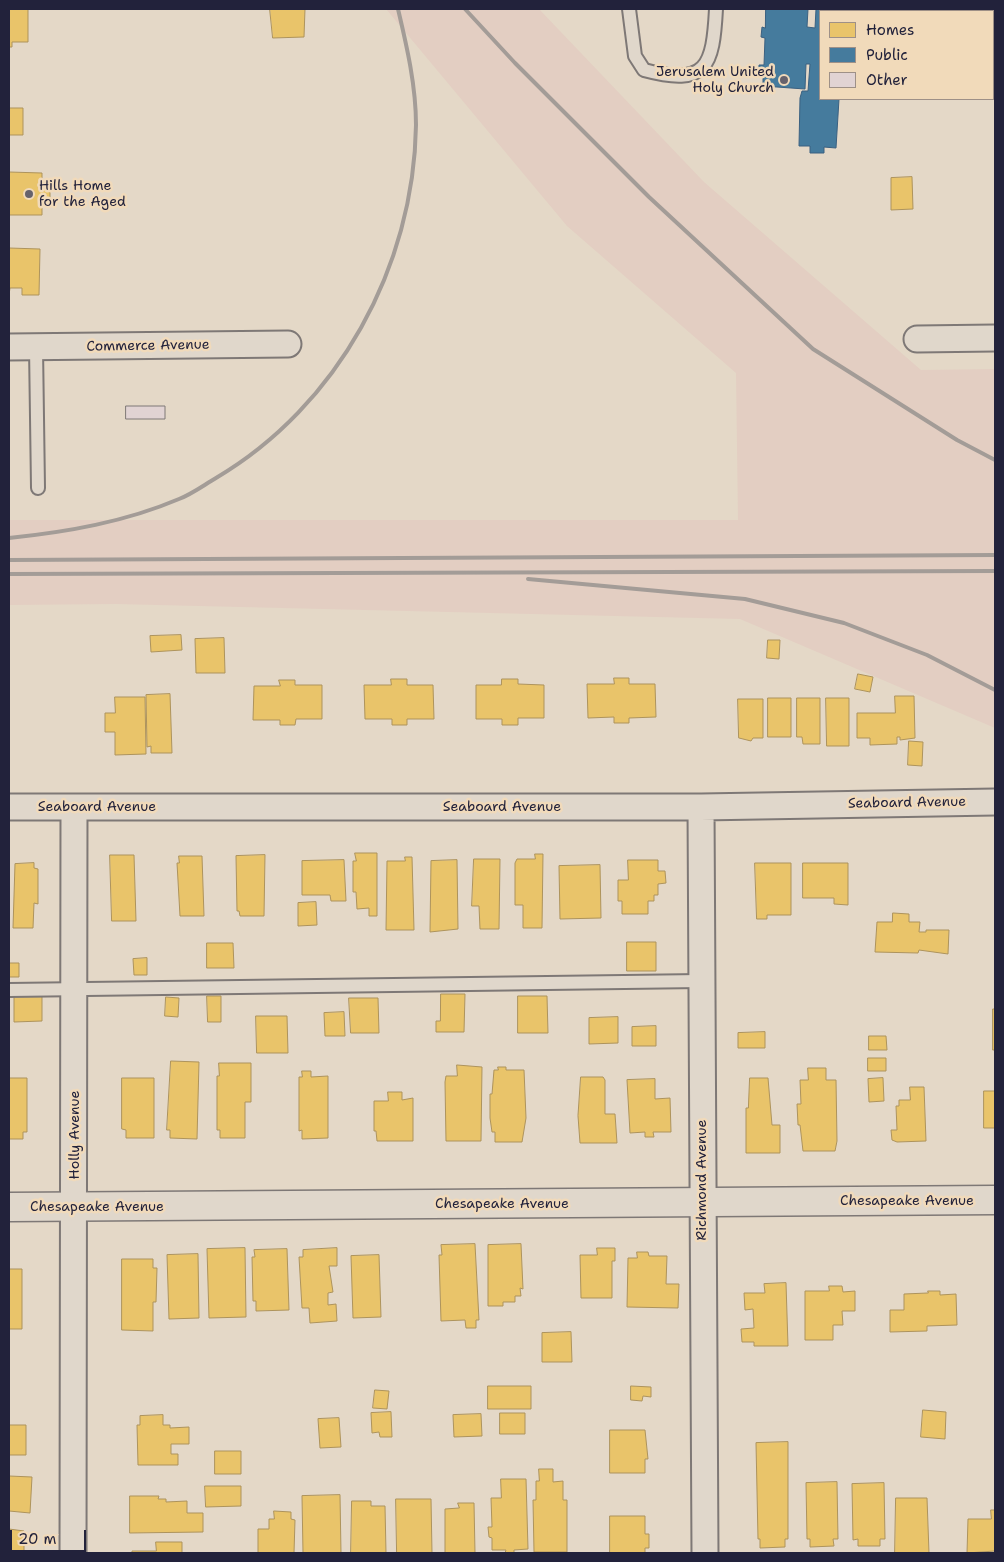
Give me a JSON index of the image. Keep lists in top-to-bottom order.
{
  "streets": {
    "street": [
      "Commerce Avenue",
      "Seaboard Avenue",
      "Holly Avenue",
      "Richmond Avenue",
      "Chesapeake Avenue"
    ]
  },
  "crossings": [
    ["Seaboard Avenue", "Holly Avenue"],
    ["Seaboard Avenue", "Richmond Avenue"],
    ["Holly Avenue", "Chesapeake Avenue"],
    ["Richmond Avenue", "Chesapeake Avenue"]
  ],
  "places": ["Jerusalem United Holy Church", "Hills Home for the Aged"],
  "legend": ["Homes", "Public", "Other"],
  "scale_bar": "20 m"
}
